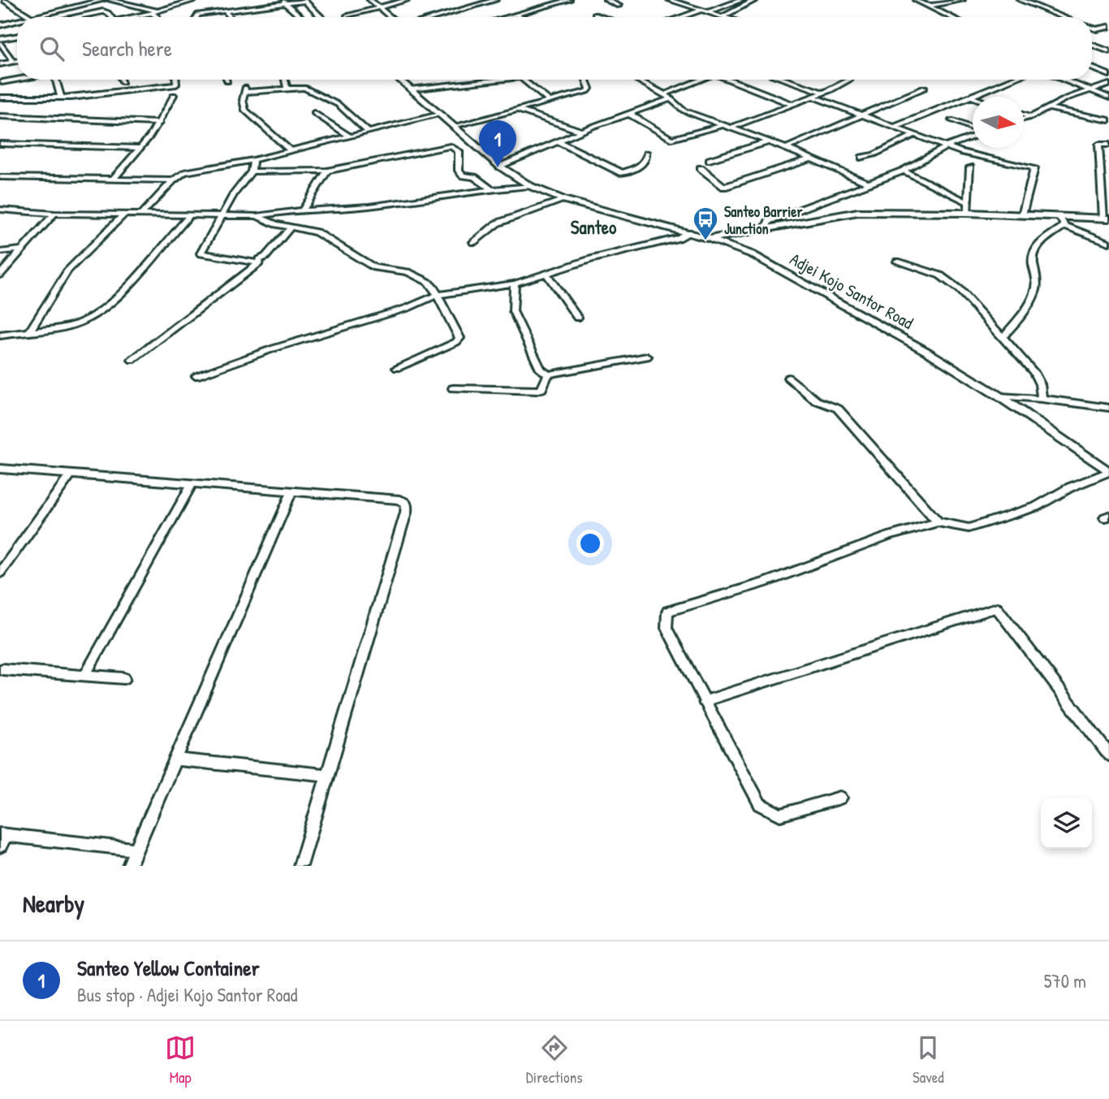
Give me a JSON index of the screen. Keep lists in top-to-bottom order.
{
  "streets": {
    "street": ["Adjei Kojo Santor Road"]
  },
  "districts": ["Santeo"],
  "places": {
    "bus stop": ["Santeo Barrier Junction"]
  },
  "north": "right",
  "page": {
    "search": "Search here",
    "pins": "1",
    "heading": "Nearby",
    "list": [
      {
        "mark": "1",
        "name": "Santeo Yellow Container",
        "note": "Bus stop · Adjei Kojo Santor Road",
        "value": "570 m"
      }
    ],
    "nav": ["Map", "Directions", "Saved"]
  }
}
